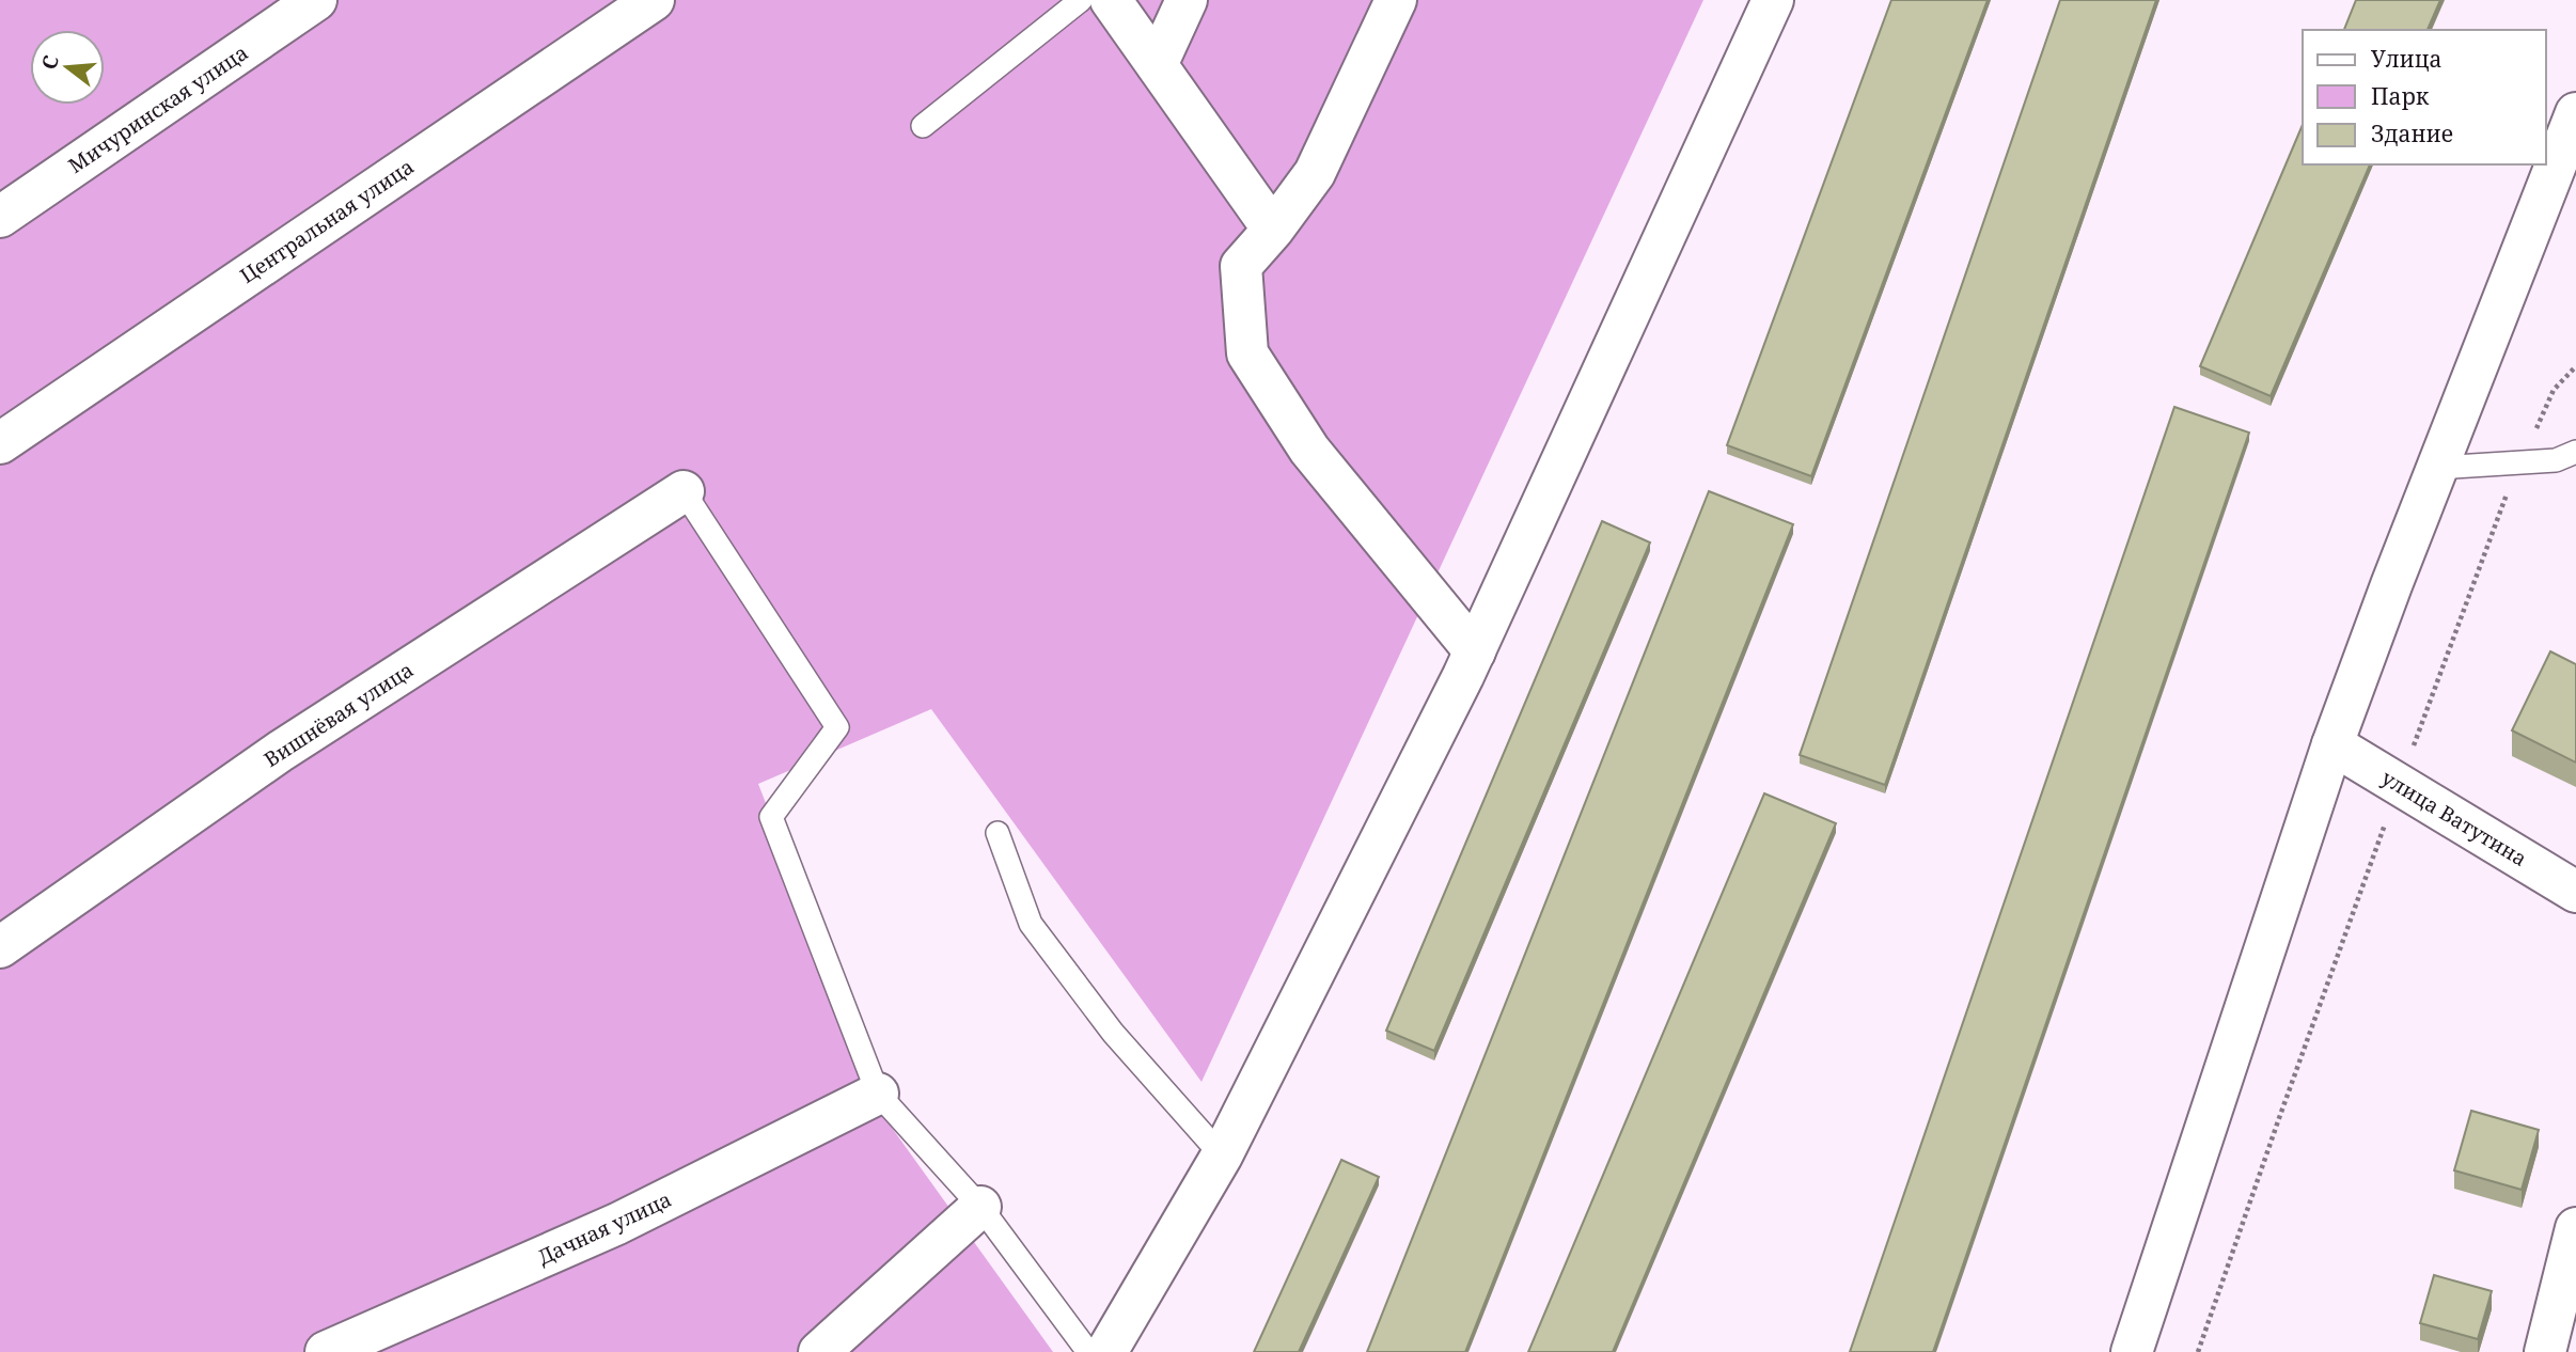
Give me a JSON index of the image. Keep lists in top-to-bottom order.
{
  "streets": {
    "street": [
      "Мичуринская улица",
      "Центральная улица",
      "Вишнёвая улица",
      "улица Ватутина",
      "Дачная улица"
    ]
  },
  "legend": ["Улица", "Парк", "Здание"],
  "north": "left"
}
